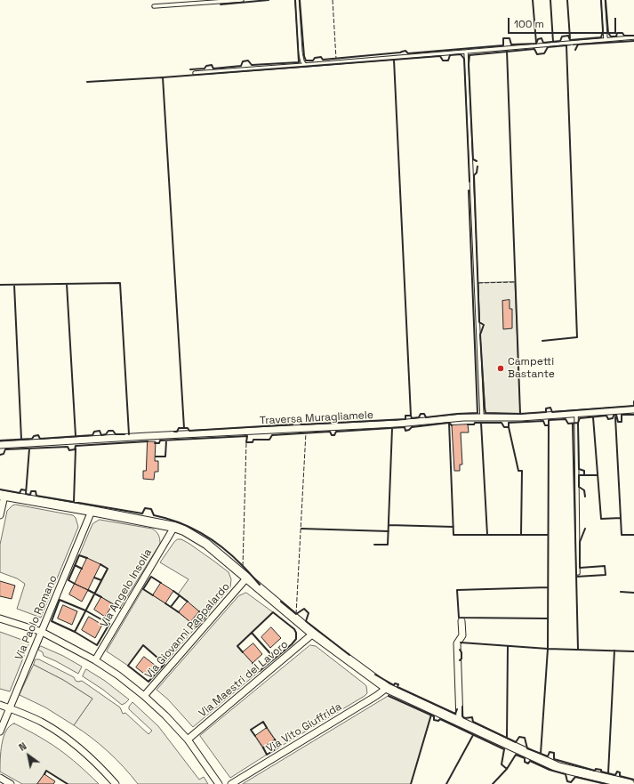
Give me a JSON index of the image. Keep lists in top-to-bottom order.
{
  "streets": {
    "street": [
      "Traversa Muragliamele",
      "Via Angelo Insolia",
      "Via Paolo Romano",
      "Via Giovanni Pappalardo",
      "Via Maestri del Lavoro",
      "Via Vito Giuffrida"
    ]
  },
  "places": ["Campetti Bastante"],
  "scale_bar": "100 m",
  "north": "top left"
}
